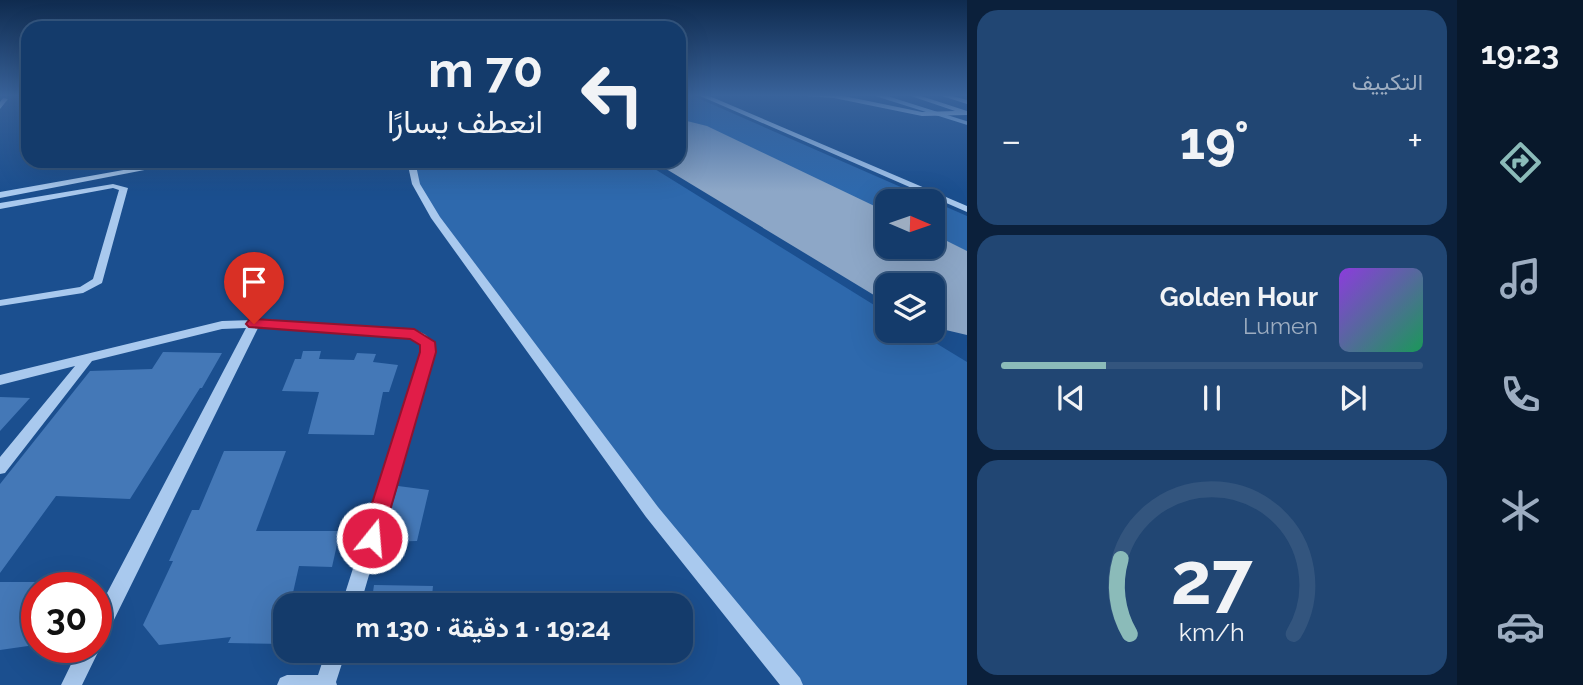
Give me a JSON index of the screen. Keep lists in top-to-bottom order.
{
  "north": "right",
  "page": {
    "tabs": "19:23",
    "tile": "التكييف",
    "turn": ["70 m", "انعطف يسارًا"],
    "heat": ["−", "19°", "+"],
    "song": ["Golden Hour", "Lumen"],
    "limit": "30",
    "trip": "19:24 · 1 دقيقة · 130 m",
    "gauge": ["27", "km/h"]
  }
}
